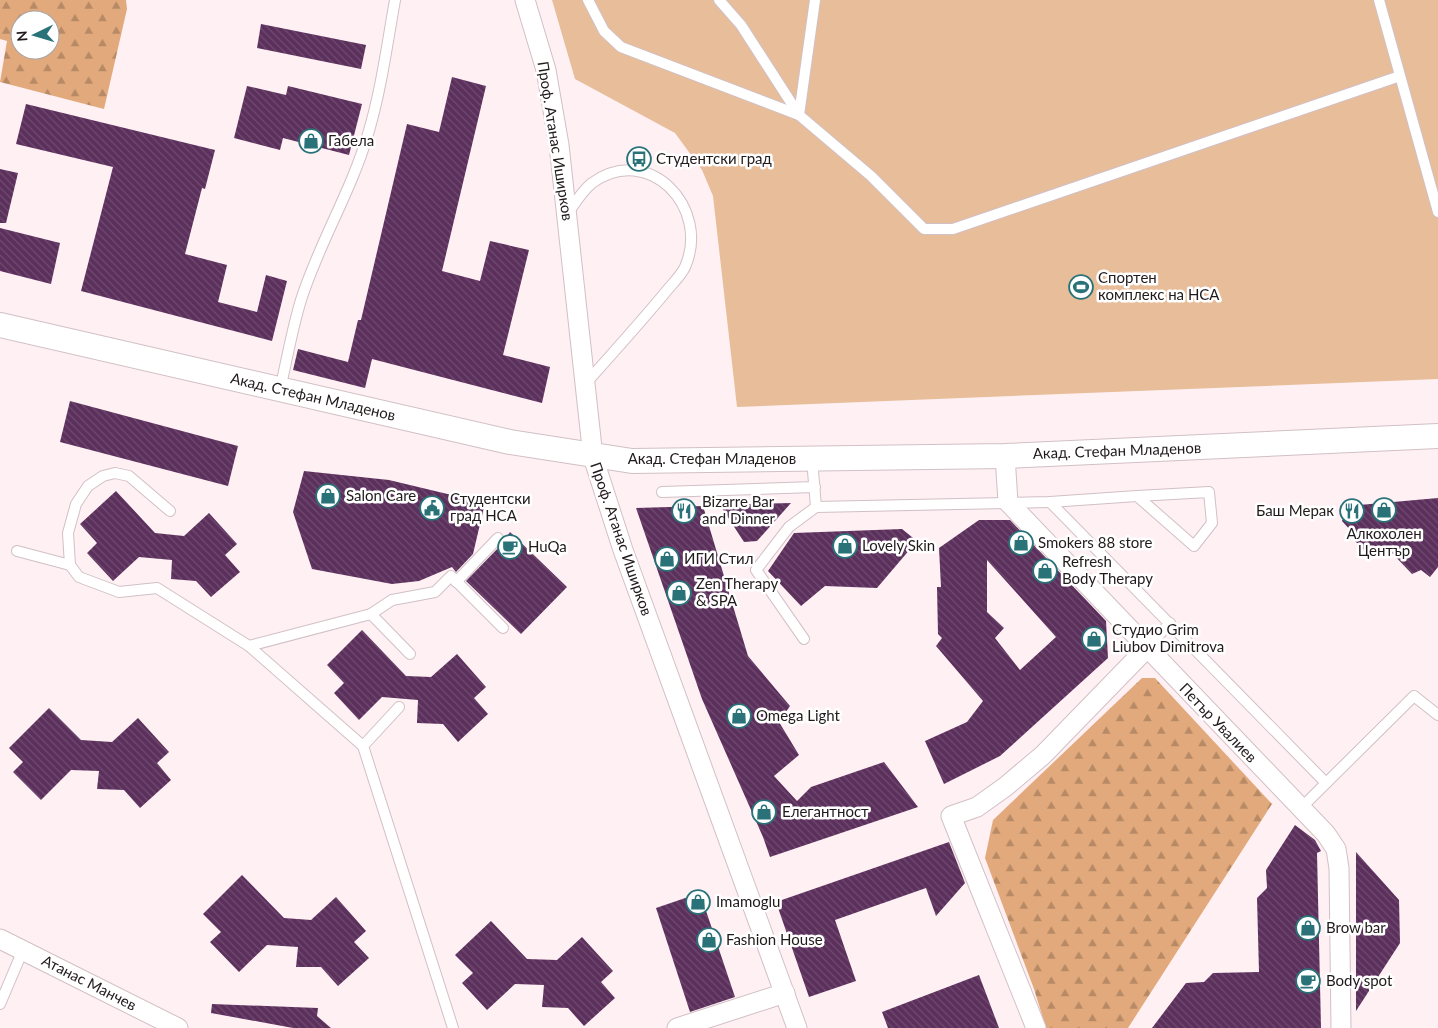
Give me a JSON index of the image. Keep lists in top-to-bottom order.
{
  "streets": {
    "street": [
      "Проф. Атанас Иширков",
      "Акад. Стефан Младенов",
      "Петър Увалиев",
      "Атанас Манчев"
    ]
  },
  "crossings": [
    ["Проф. Атанас Иширков", "Акад. Стефан Младенов"]
  ],
  "places": {
    "shop": [
      "Габела",
      "Salon Care",
      "Алкохолен Център",
      "Smokers 88 store",
      "Lovely Skin",
      "ИГИ Стил",
      "Refresh Body Therapy",
      "Zen Therapy & SPA",
      "Студио Grim Liubov Dimitrova",
      "Omega Light",
      "Елегантност",
      "Imamoglu",
      "Brow bar",
      "Fashion House"
    ],
    "bus stop": ["Студентски град"],
    "sports": ["Спортен комплекс на НСА"],
    "public building": ["Студентски град НСА"],
    "restaurant": ["Bizarre Bar and Dinner", "Баш Мерак"],
    "cafe": ["HuQa", "Body spot"]
  },
  "north": "left"
}
